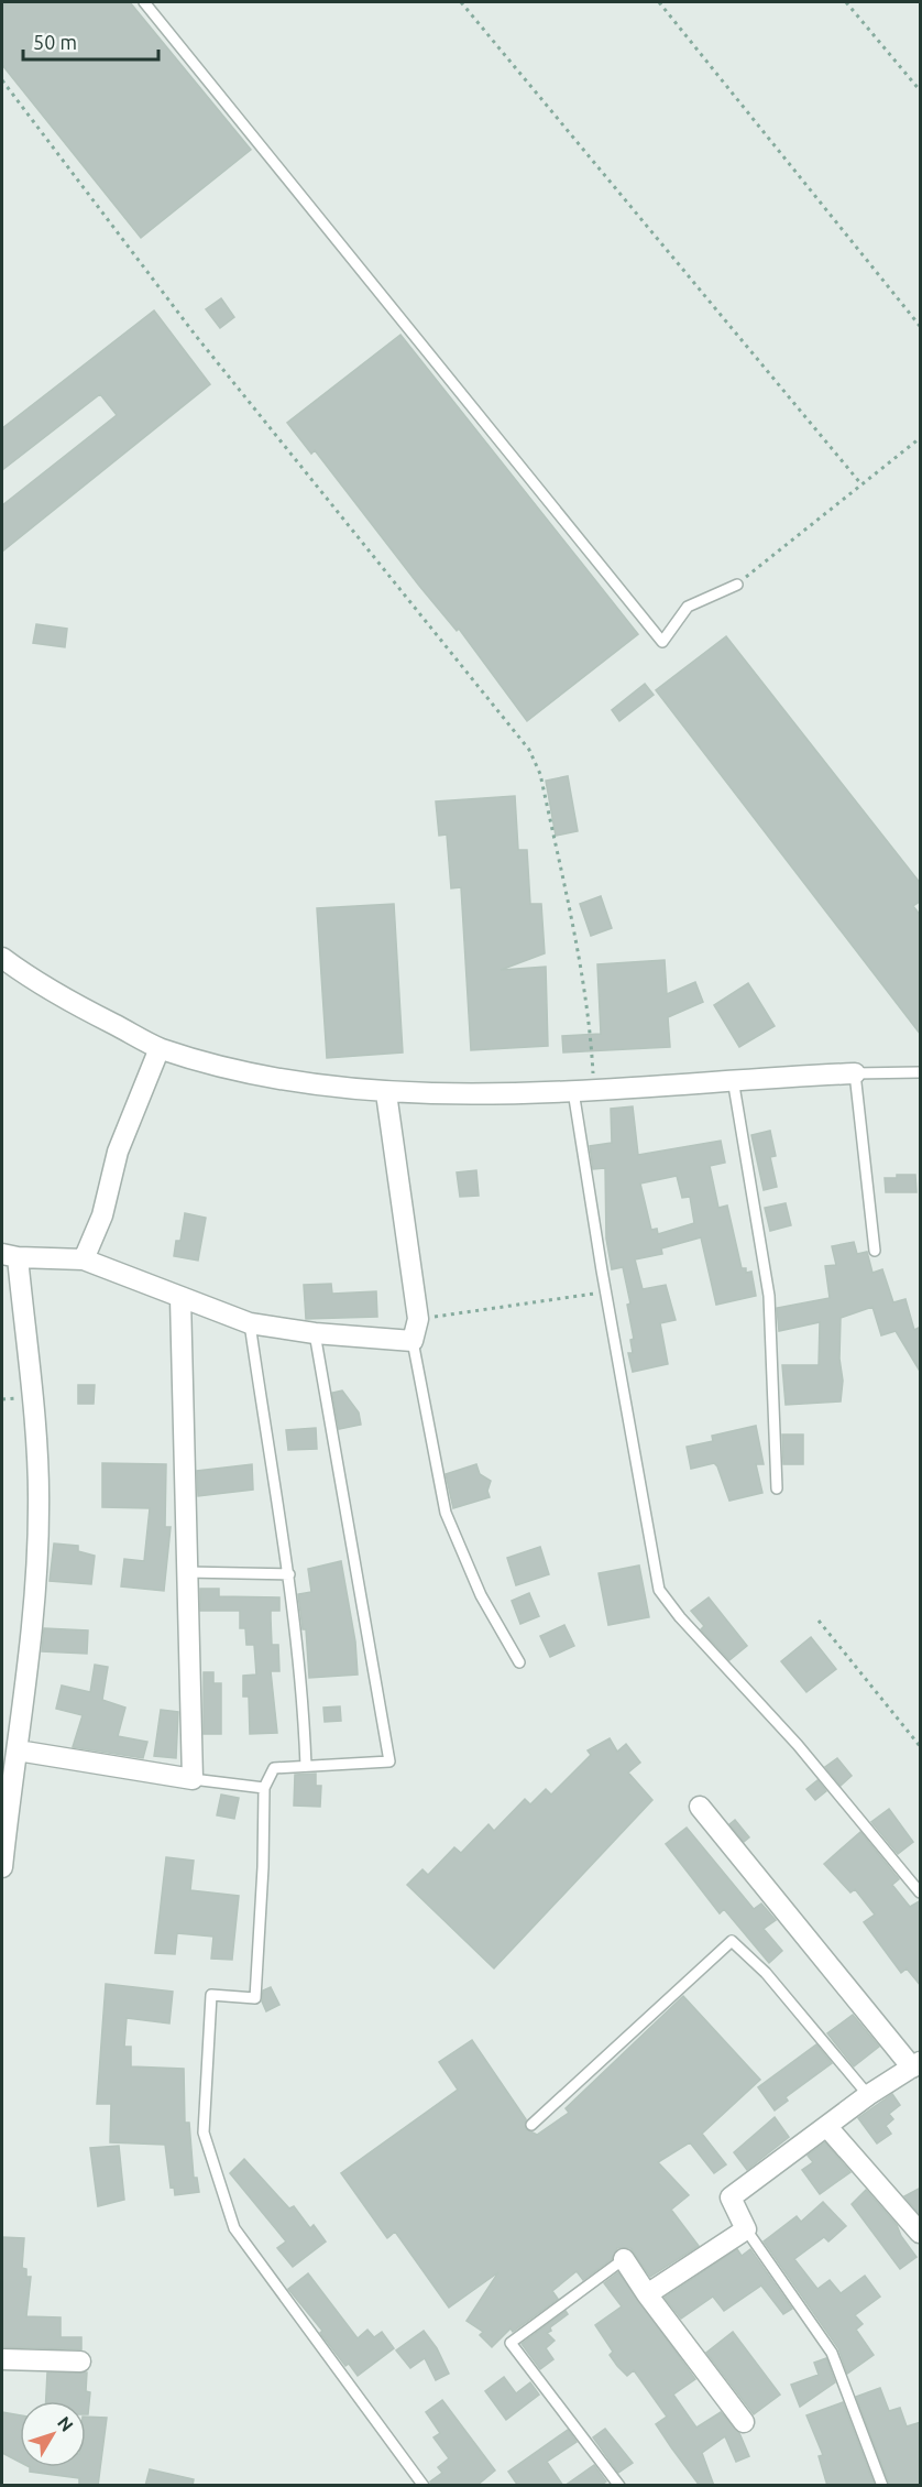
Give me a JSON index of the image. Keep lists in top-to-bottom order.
{
  "scale_bar": "50 m",
  "north": "top right"
}
